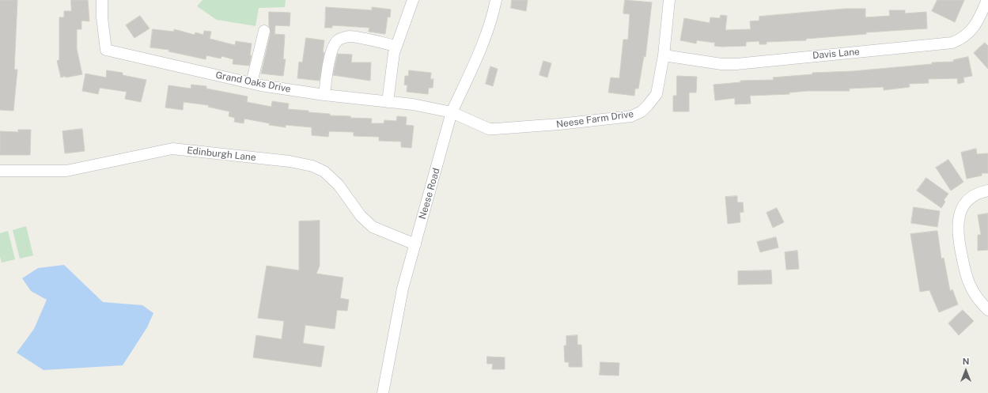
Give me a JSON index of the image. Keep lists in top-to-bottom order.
{
  "streets": {
    "street": [
      "Davis Lane",
      "Grand Oaks Drive",
      "Neese Farm Drive",
      "Edinburgh Lane",
      "Neese Road"
    ]
  },
  "crossings": [
    ["Davis Lane", "Neese Farm Drive"],
    ["Grand Oaks Drive", "Neese Farm Drive"],
    ["Grand Oaks Drive", "Neese Road"],
    ["Neese Farm Drive", "Neese Road"],
    ["Edinburgh Lane", "Neese Road"]
  ],
  "north": "top"
}
